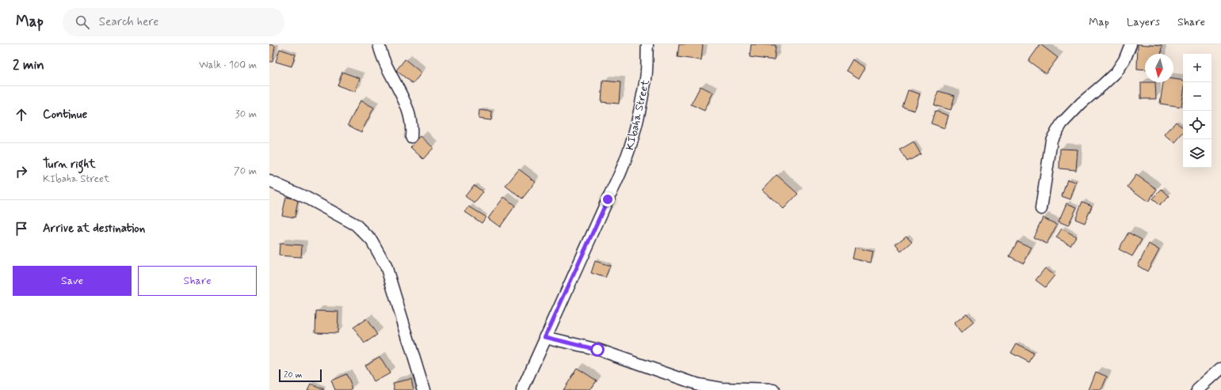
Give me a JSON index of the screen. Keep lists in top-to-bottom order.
{
  "streets": {
    "street": ["KIbaha Street"]
  },
  "scale_bar": "20 m",
  "north": "bottom",
  "page": {
    "header": "Map",
    "search": "Search here",
    "nav": ["Map", "Layers", "Share"],
    "heading": ["2 min", "Walk · 100 m"],
    "map_buttons": ["+", "−"],
    "list": [
      ["Continue", "30 m"],
      ["Turn right", "KIbaha Street", "70 m"],
      "Arrive at destination"
    ],
    "buttons": ["Save", "Share"],
    "scale": "20 m"
  }
}
